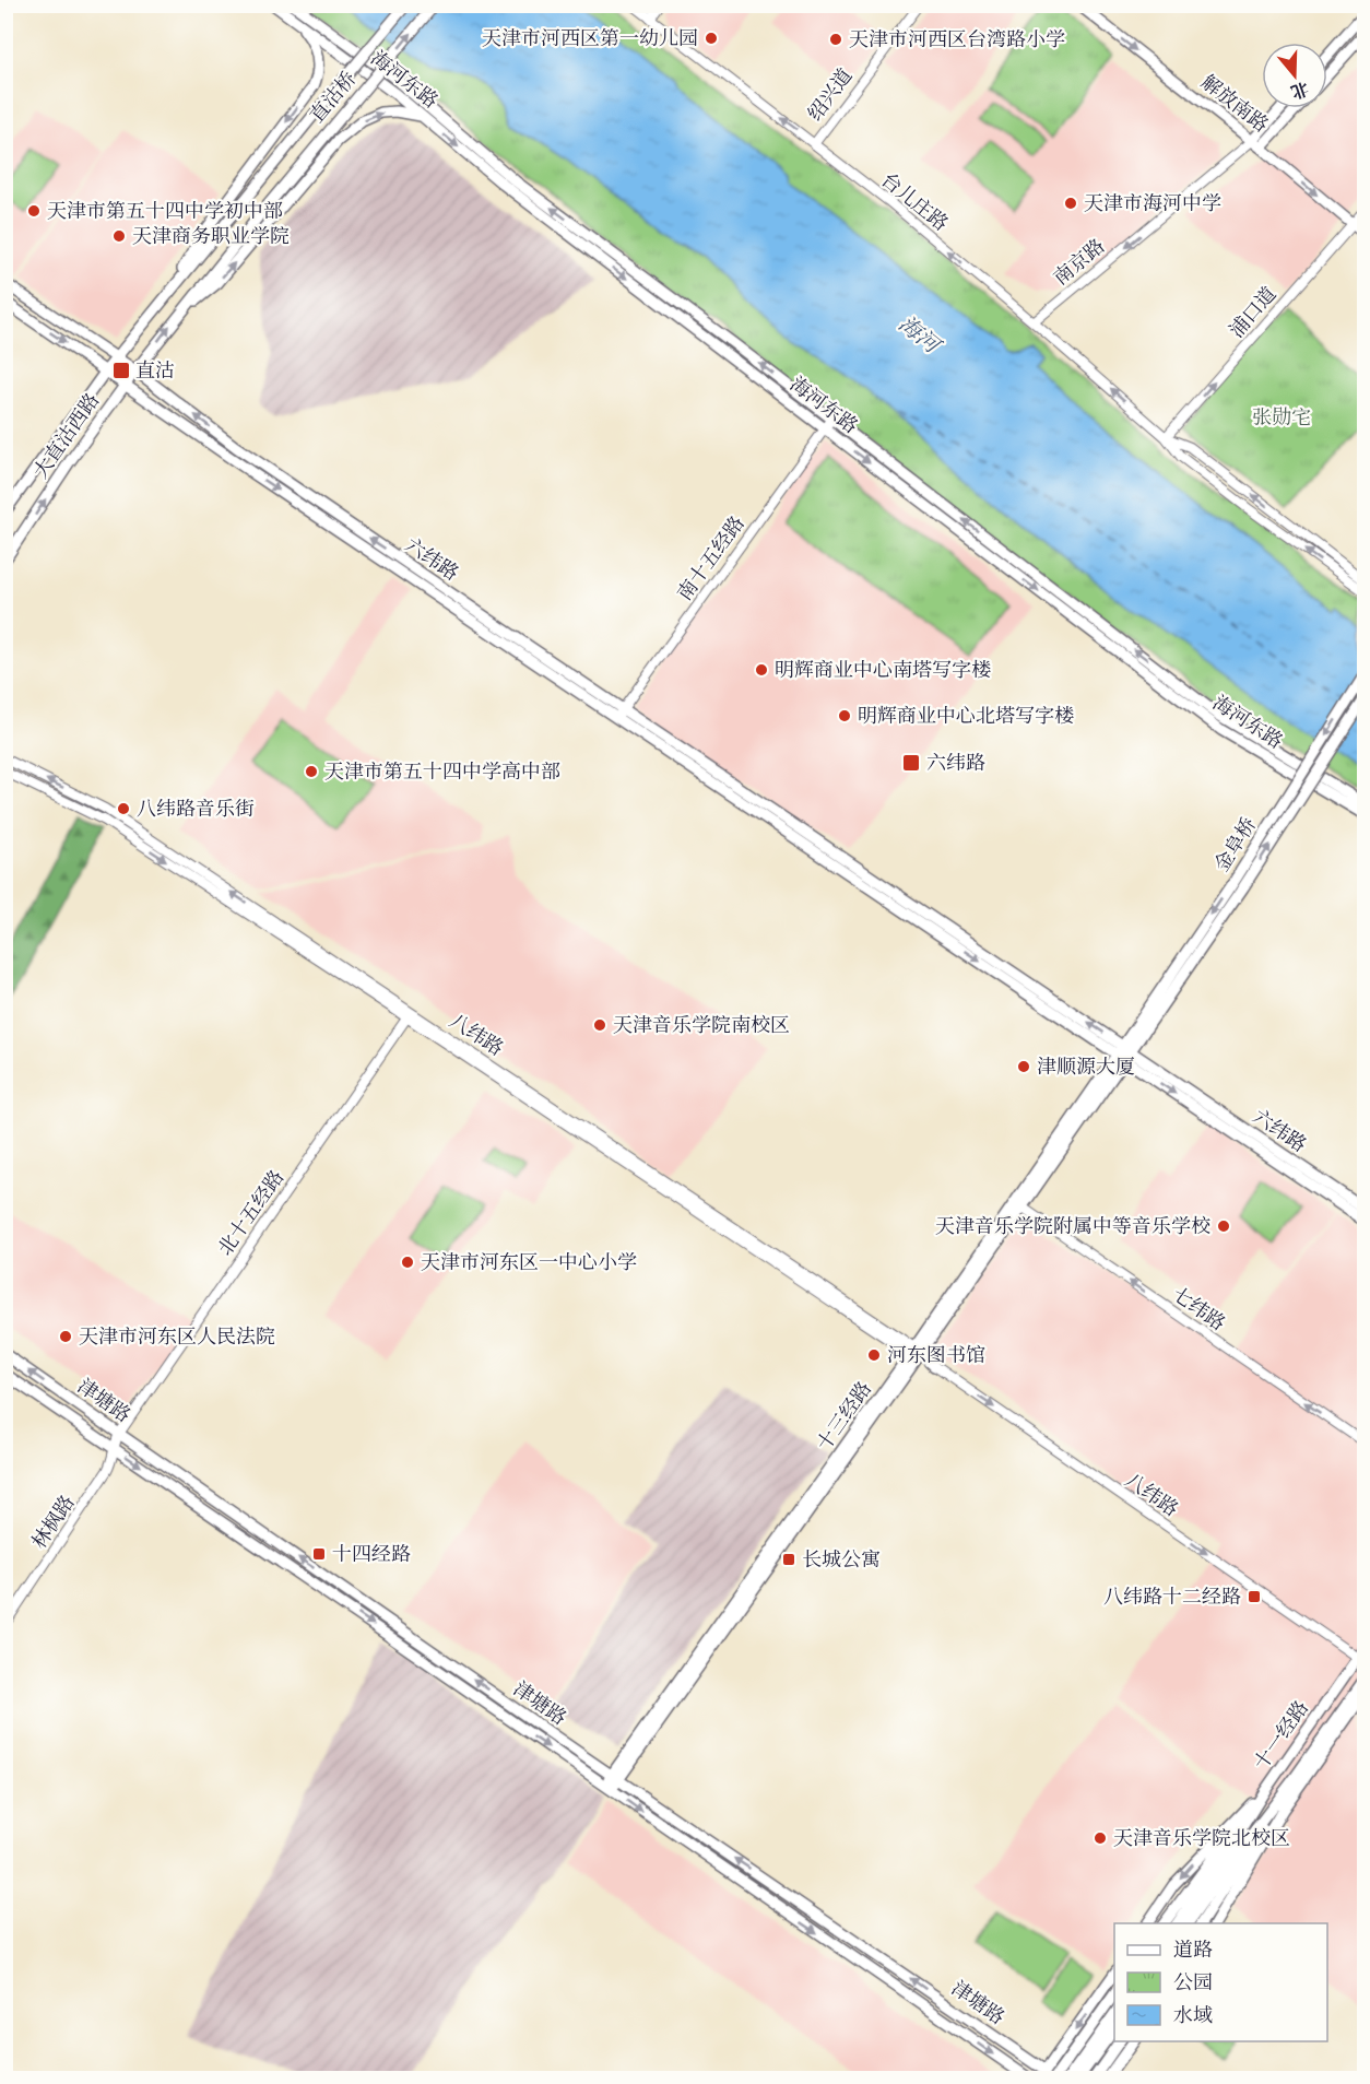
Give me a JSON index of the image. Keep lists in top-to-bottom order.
{
  "streets": {
    "main road": [
      "海河东路",
      "直沽桥",
      "解放南路",
      "南京路",
      "大直沽西路",
      "六纬路",
      "金阜桥",
      "津塘路",
      "十三经路",
      "十一经路"
    ],
    "street": [
      "绍兴道",
      "台儿庄路",
      "浦口道",
      "南十五经路",
      "八纬路",
      "北十五经路",
      "七纬路",
      "林枫路"
    ]
  },
  "crossings": [
    ["海河东路", "南十五经路"],
    ["绍兴道", "台儿庄路"],
    ["直沽桥", "大直沽西路"],
    ["解放南路", "南京路"],
    ["解放南路", "浦口道"],
    ["台儿庄路", "南京路"],
    ["台儿庄路", "浦口道"],
    ["大直沽西路", "六纬路"],
    ["南十五经路", "六纬路"],
    ["六纬路", "十三经路"],
    ["金阜桥", "十三经路"],
    ["八纬路", "北十五经路"],
    ["八纬路", "十三经路"],
    ["八纬路", "十一经路"],
    ["北十五经路", "津塘路"],
    ["北十五经路", "林枫路"],
    ["七纬路", "十三经路"],
    ["津塘路", "十三经路"],
    ["津塘路", "林枫路"]
  ],
  "one_way": [
    "解放南路",
    "台儿庄路",
    "南京路",
    "浦口道",
    "七纬路"
  ],
  "water": ["海河"],
  "parks": ["张勋宅"],
  "places": {
    "other": [
      "天津市河西区第一幼儿园",
      "天津市河西区台湾路小学",
      "天津市海河中学",
      "天津市第五十四中学初中部",
      "天津商务职业学院",
      "明辉商业中心南塔写字楼",
      "明辉商业中心北塔写字楼",
      "天津市第五十四中学高中部",
      "八纬路音乐街",
      "天津音乐学院南校区",
      "津顺源大厦",
      "天津音乐学院附属中等音乐学校",
      "天津市河东区一中心小学",
      "天津市河东区人民法院",
      "河东图书馆",
      "天津音乐学院北校区"
    ],
    "transit": [
      "直沽",
      "六纬路",
      "十四经路",
      "长城公寓",
      "八纬路十二经路"
    ]
  },
  "legend": ["道路", "公园", "水域"],
  "north": "bottom"
}
